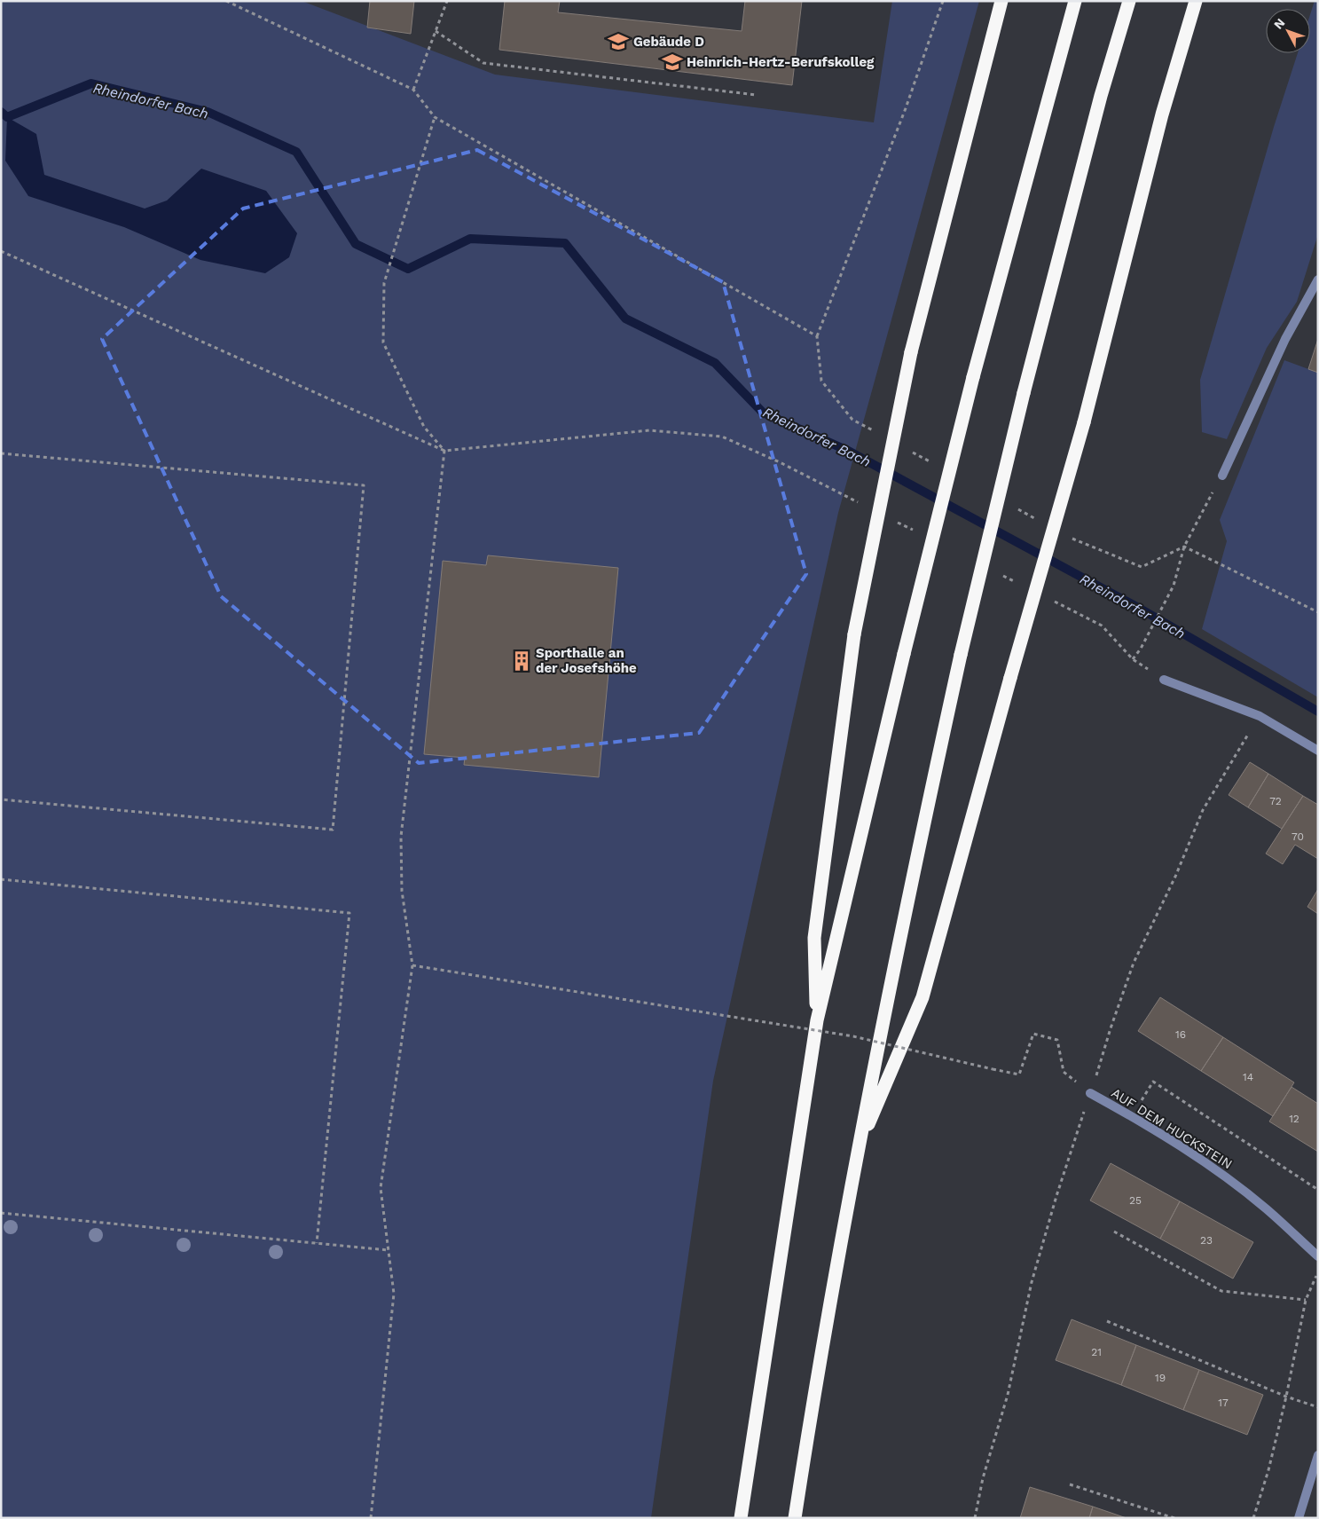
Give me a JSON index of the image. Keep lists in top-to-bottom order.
{
  "streets": {
    "street": ["AUF DEM HUCKSTEIN"]
  },
  "water": ["Rheindorfer Bach"],
  "places": {
    "school or university": ["Gebäude D", "Heinrich-Hertz-Berufskolleg"],
    "building": ["Sporthalle an der Josefshöhe"]
  },
  "house_numbers": [
    "72",
    "70",
    "16",
    "14",
    "12",
    "25",
    "23",
    "21",
    "19",
    "17"
  ],
  "north": "top left"
}
